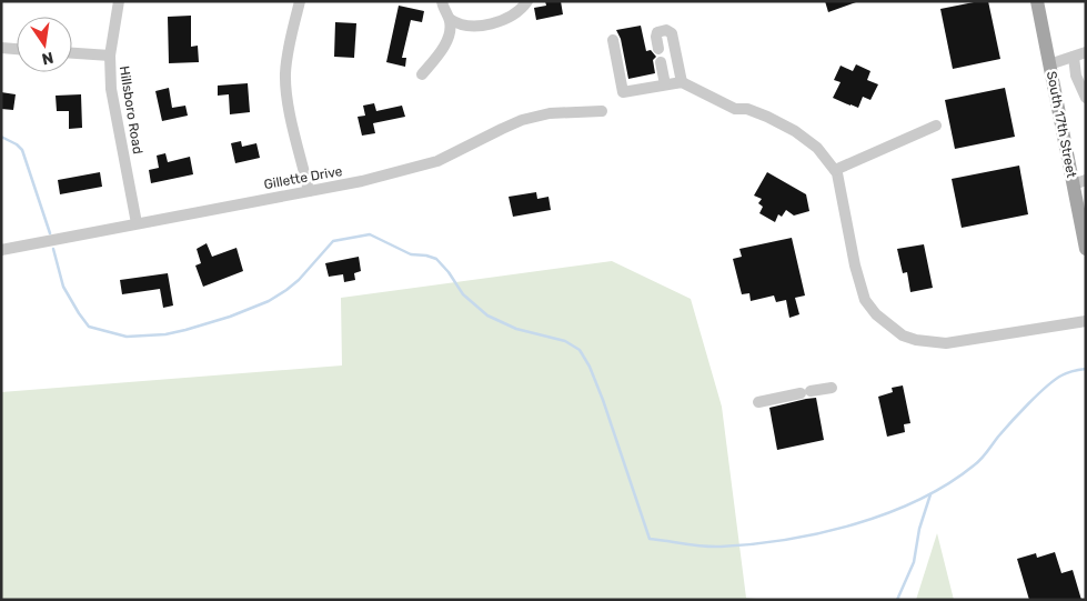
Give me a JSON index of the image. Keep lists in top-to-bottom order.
{
  "streets": {
    "main road": ["South 17th Street"],
    "street": ["Hillsboro Road", "Gillette Drive"]
  },
  "crossings": [
    ["Hillsboro Road", "Gillette Drive"]
  ],
  "north": "bottom"
}
